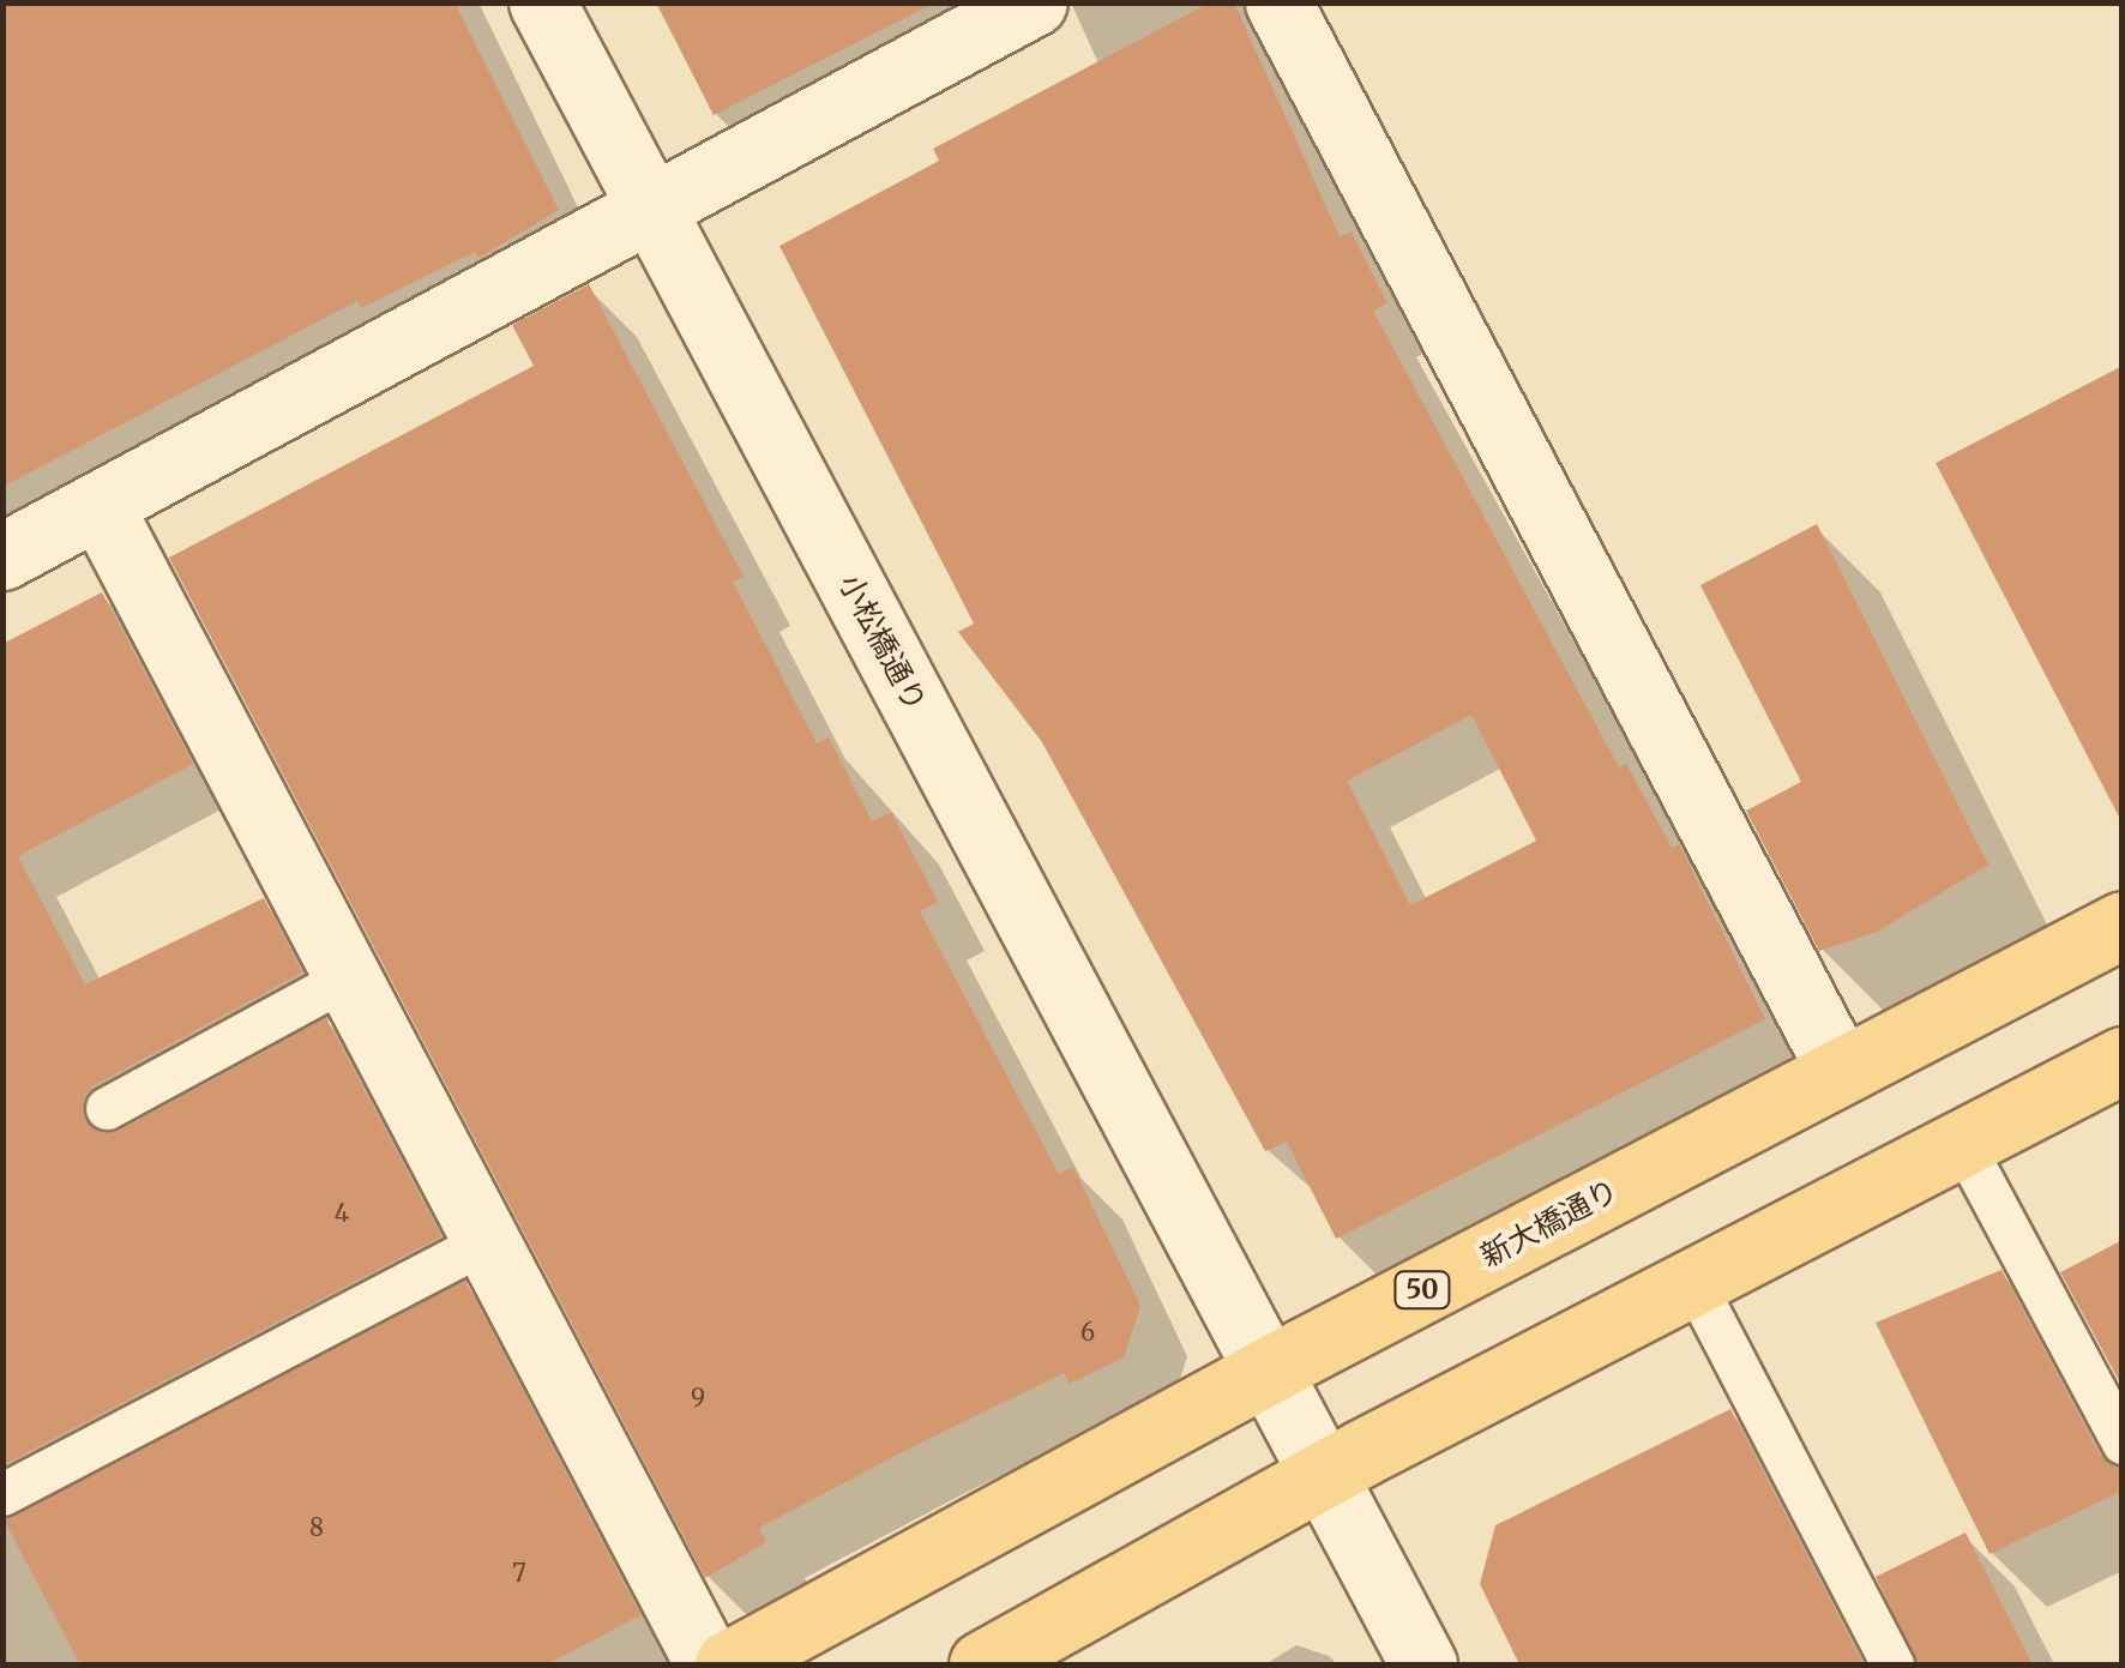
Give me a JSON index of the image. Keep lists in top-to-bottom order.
{
  "streets": {
    "main road": ["新大橋通り", "50"],
    "street": ["小松橋通り"]
  },
  "crossings": [
    ["小松橋通り", "新大橋通り"]
  ],
  "house_numbers": [
    "4",
    "6",
    "9",
    "8",
    "7"
  ]
}
